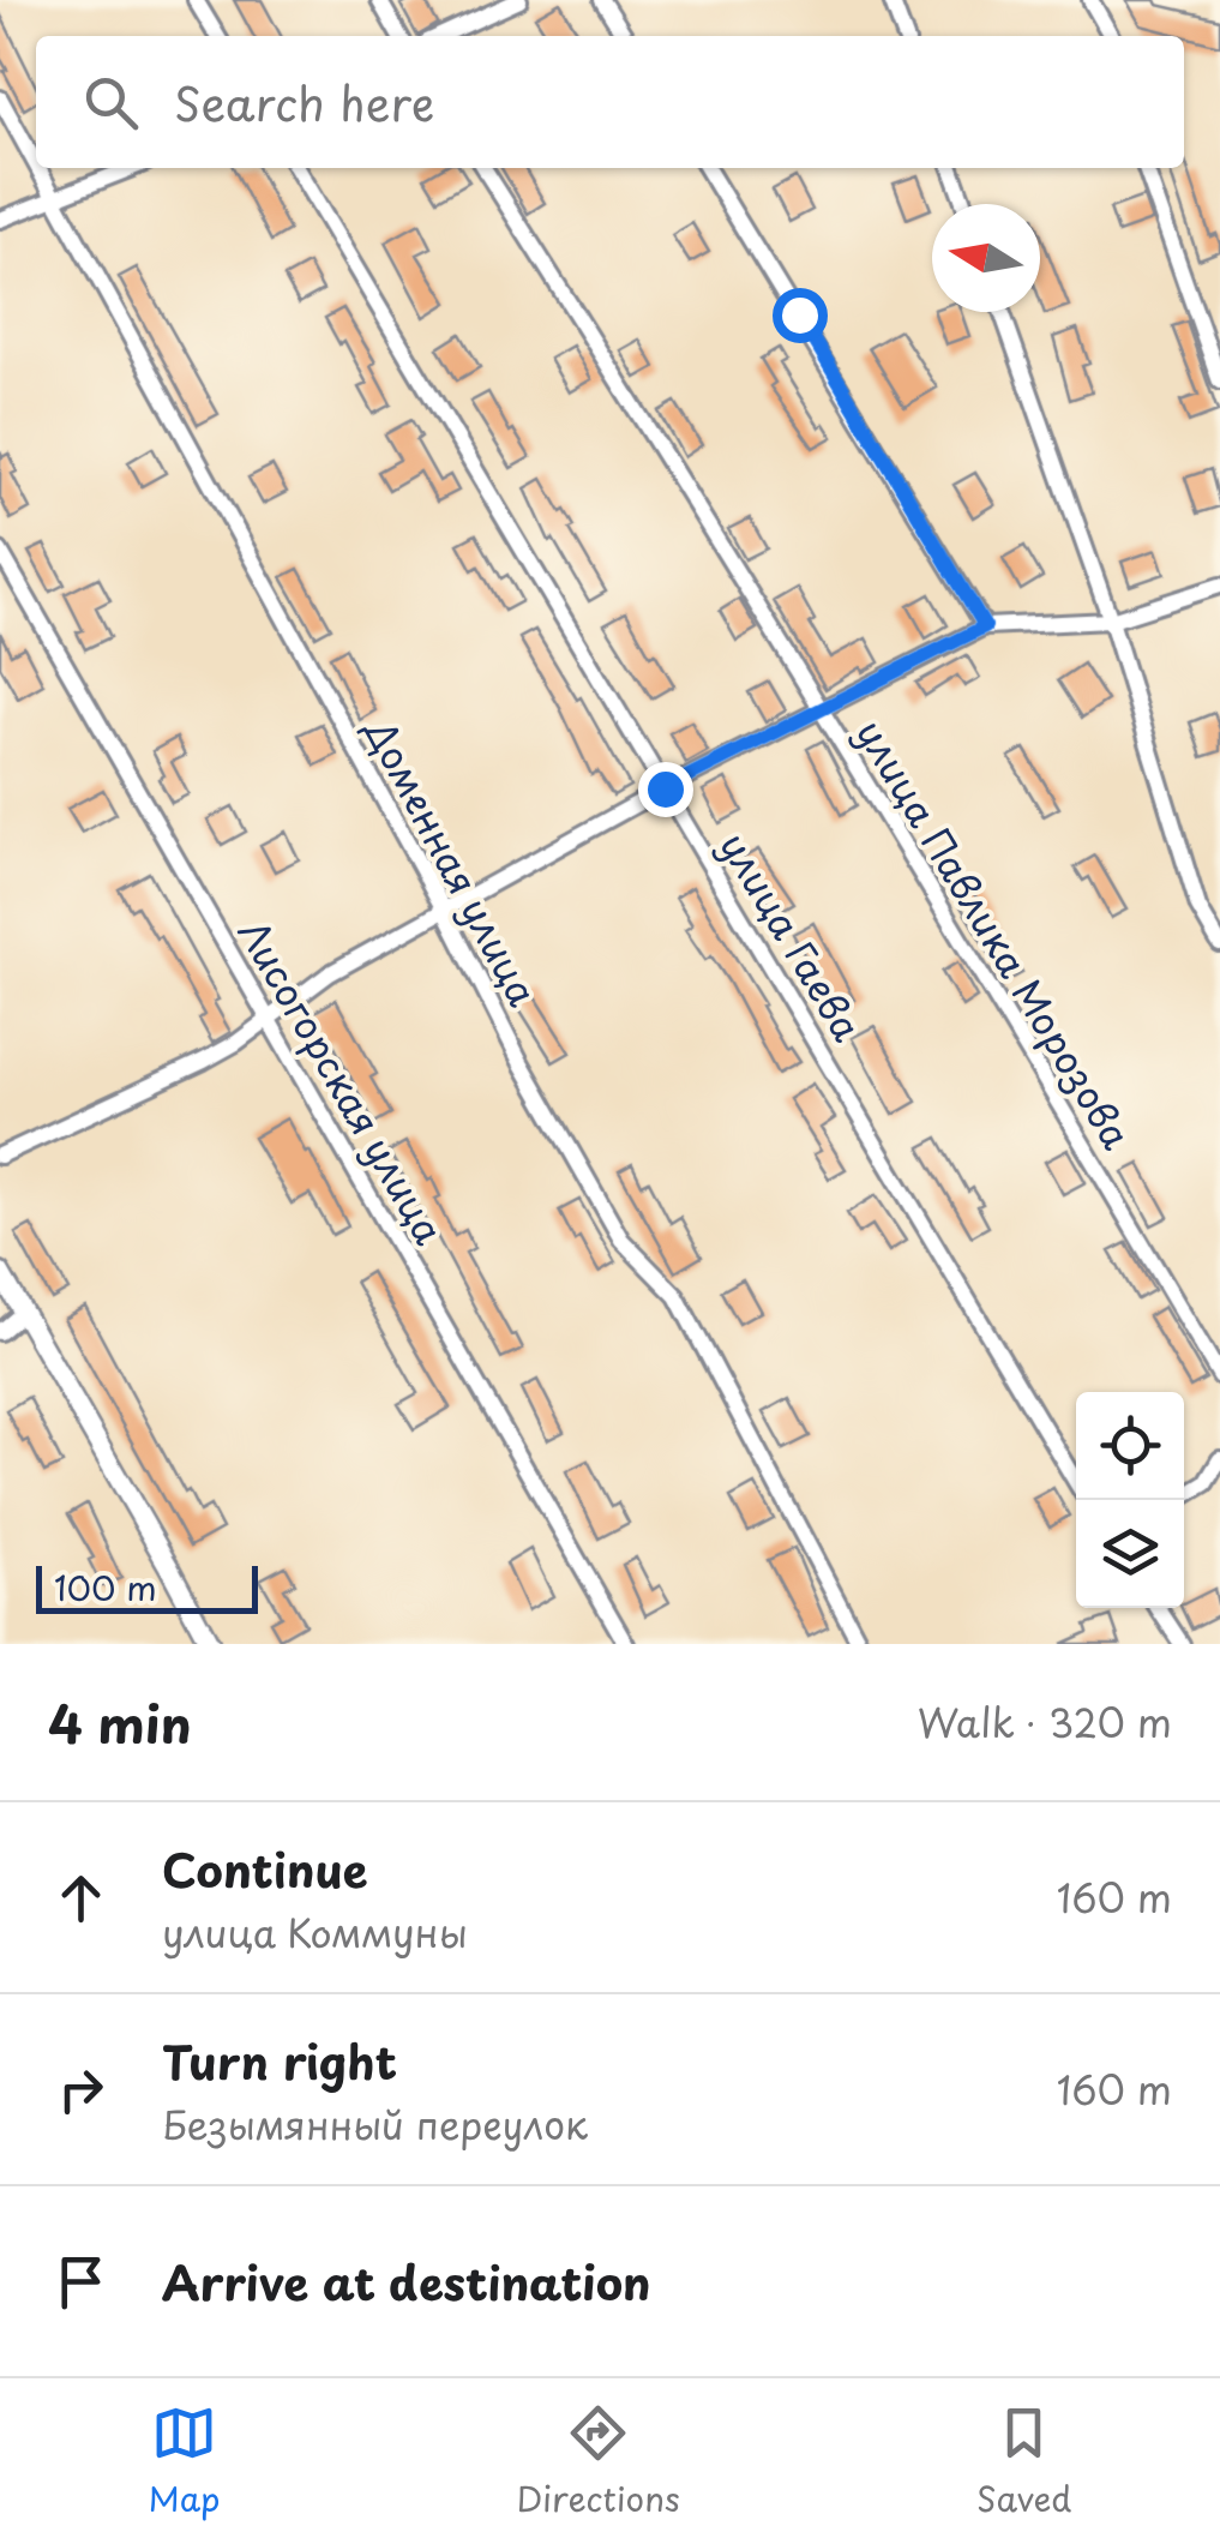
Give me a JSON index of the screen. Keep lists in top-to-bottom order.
{
  "streets": {
    "street": [
      "Доменная улица",
      "улица Павлика Морозова",
      "улица Гаева",
      "Лисогорская улица"
    ]
  },
  "scale_bar": "100 m",
  "north": "left",
  "page": {
    "search": "Search here",
    "scale": "100 m",
    "heading": ["4 min", "Walk · 320 m"],
    "list": [
      ["Continue", "улица Коммуны", "160 m"],
      ["Turn right", "Безымянный переулок", "160 m"],
      "Arrive at destination"
    ],
    "nav": ["Map", "Directions", "Saved"]
  }
}
